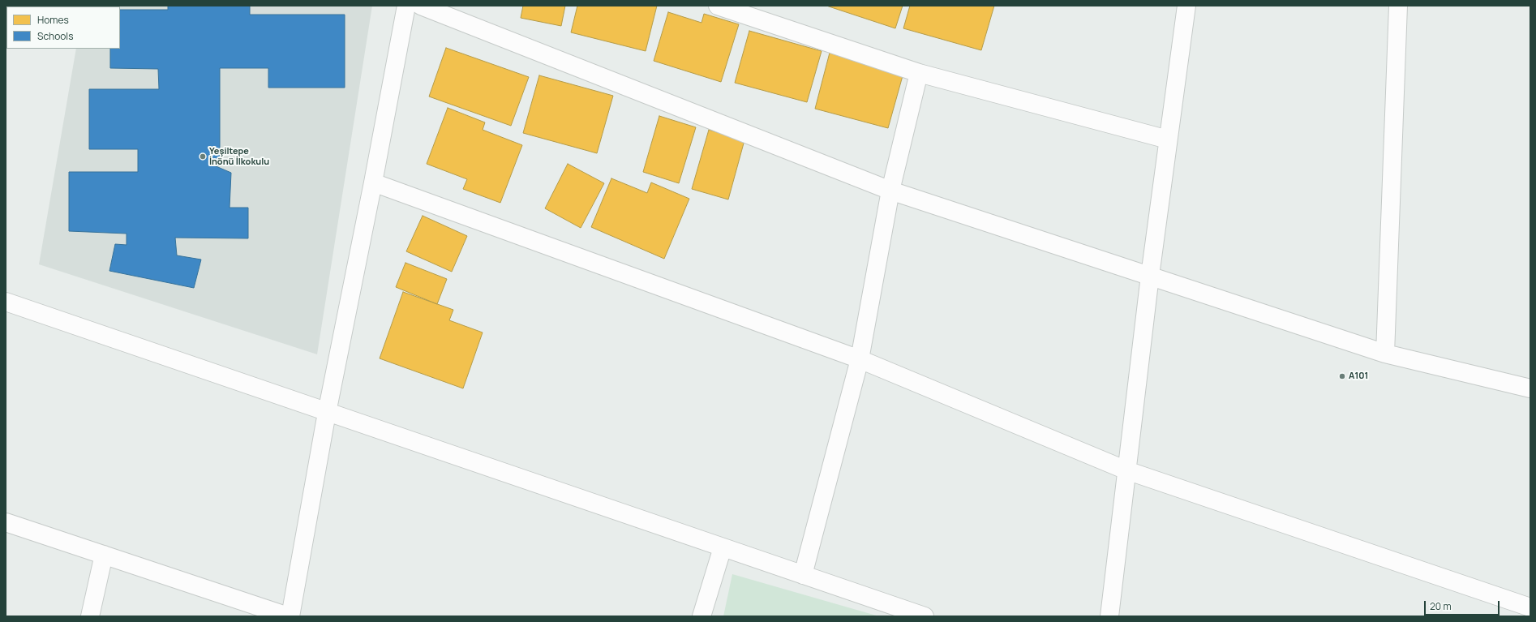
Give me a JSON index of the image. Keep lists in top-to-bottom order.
{
  "places": ["Yeşiltepe İnönü İlkokulu", "A101"],
  "legend": ["Homes", "Schools"],
  "scale_bar": "20 m"
}
